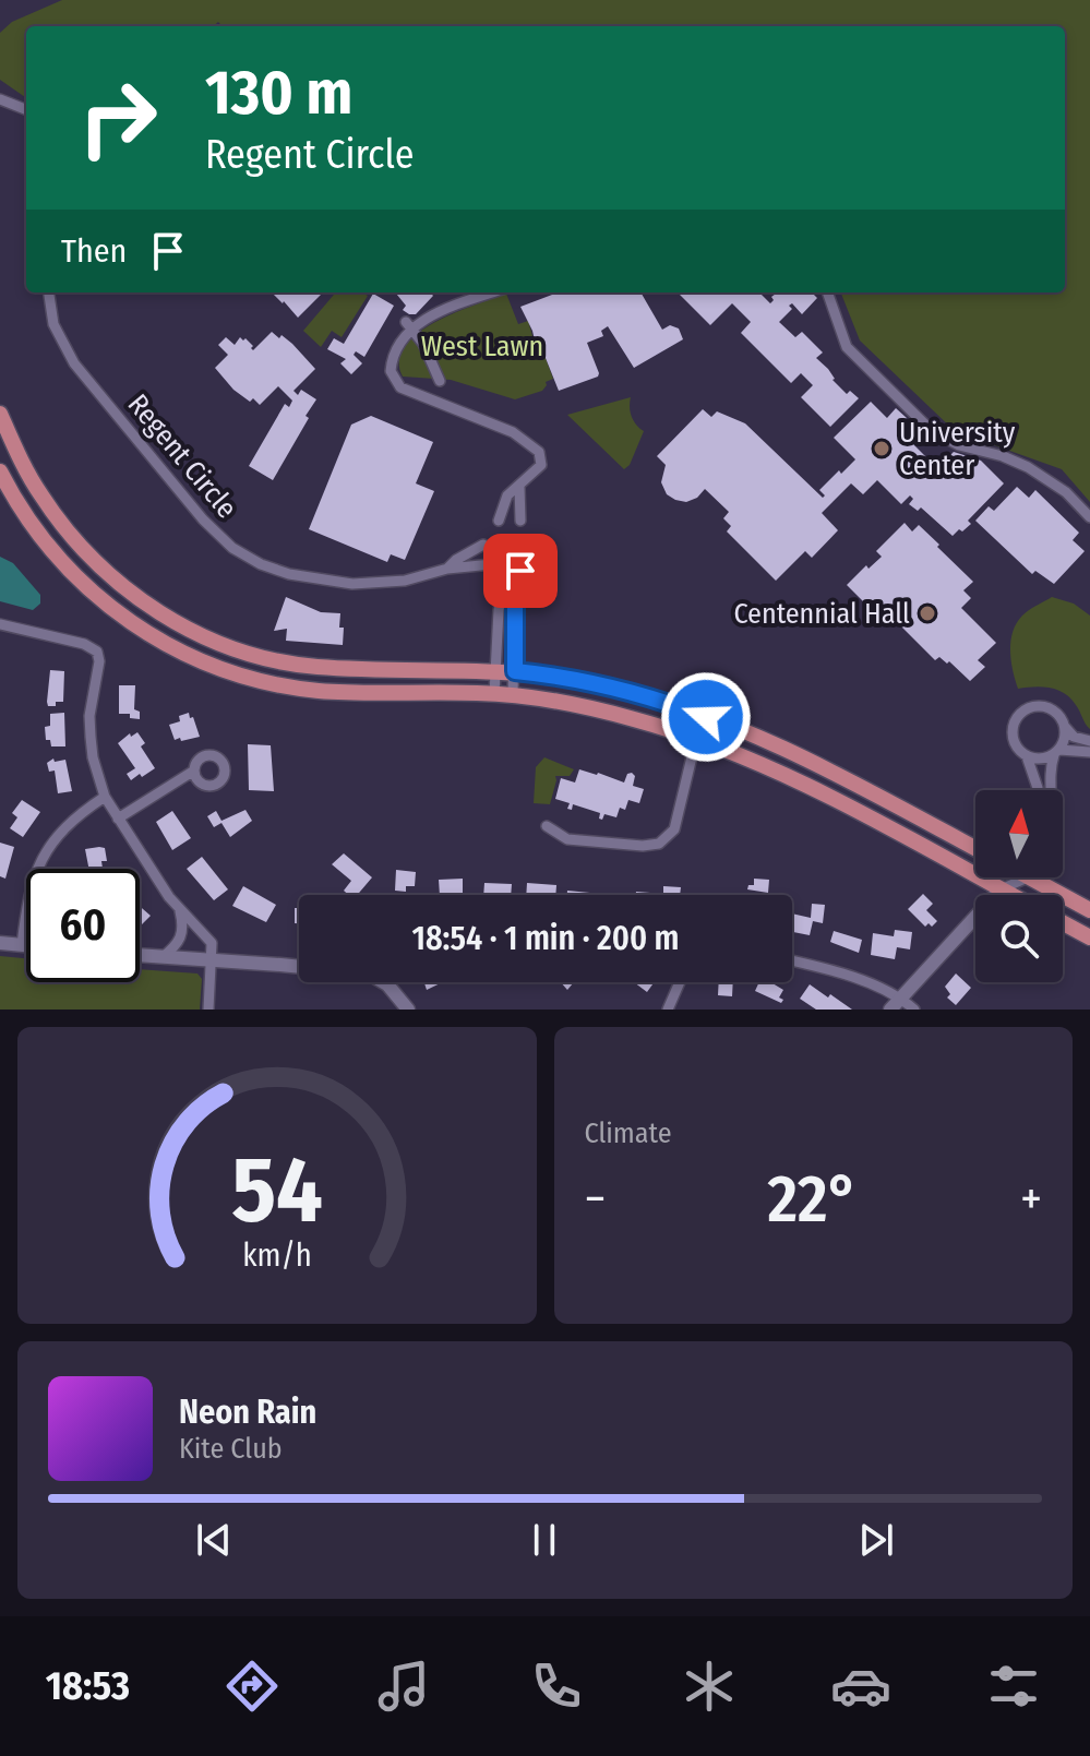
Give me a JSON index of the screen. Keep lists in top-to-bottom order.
{
  "streets": {
    "street": ["Regent Circle"]
  },
  "parks": ["West Lawn"],
  "places": ["University Center", "Centennial Hall"],
  "north": "top",
  "page": {
    "turn": ["130 m", "Regent Circle"],
    "then": "Then",
    "limit": "60",
    "trip": "18:54 · 1 min · 200 m",
    "tile": "Climate",
    "heat": ["−", "22°", "+"],
    "song": ["Neon Rain", "Kite Club"],
    "tabs": "18:53",
    "gauge": ["54", "km/h"]
  }
}
